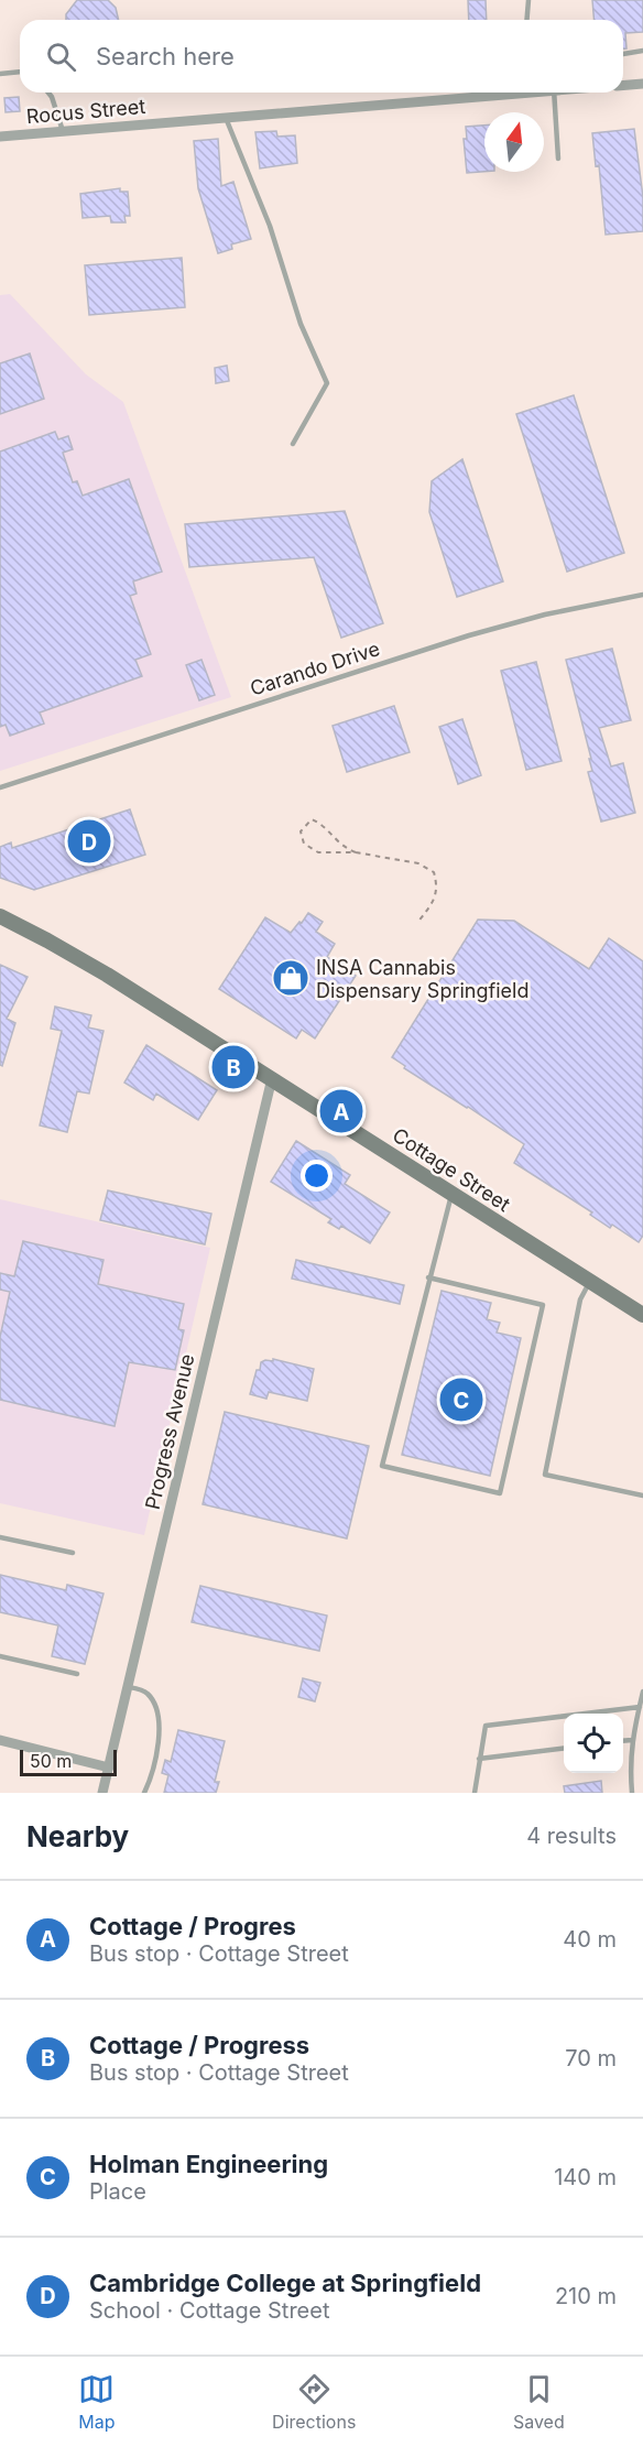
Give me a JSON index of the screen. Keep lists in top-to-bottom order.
{
  "streets": {
    "main road": ["Cottage Street"],
    "street": ["Rocus Street", "Progress Avenue"],
    "lane": ["Carando Drive"]
  },
  "crossings": [
    ["Cottage Street", "Progress Avenue"]
  ],
  "places": {
    "shop": ["INSA Cannabis Dispensary Springfield"]
  },
  "scale_bar": "50 m",
  "north": "top",
  "page": {
    "search": "Search here",
    "pins": [
      "D",
      "B",
      "A",
      "C"
    ],
    "scale": "50 m",
    "heading": ["Nearby", "4 results"],
    "list": [
      {
        "mark": "A",
        "name": "Cottage / Progres",
        "note": "Bus stop · Cottage Street",
        "value": "40 m"
      },
      {
        "mark": "B",
        "name": "Cottage / Progress",
        "note": "Bus stop · Cottage Street",
        "value": "70 m"
      },
      {
        "mark": "C",
        "name": "Holman Engineering",
        "note": "Place",
        "value": "140 m"
      },
      {
        "mark": "D",
        "name": "Cambridge College at Springfield",
        "note": "School · Cottage Street",
        "value": "210 m"
      }
    ],
    "nav": ["Map", "Directions", "Saved"]
  }
}
